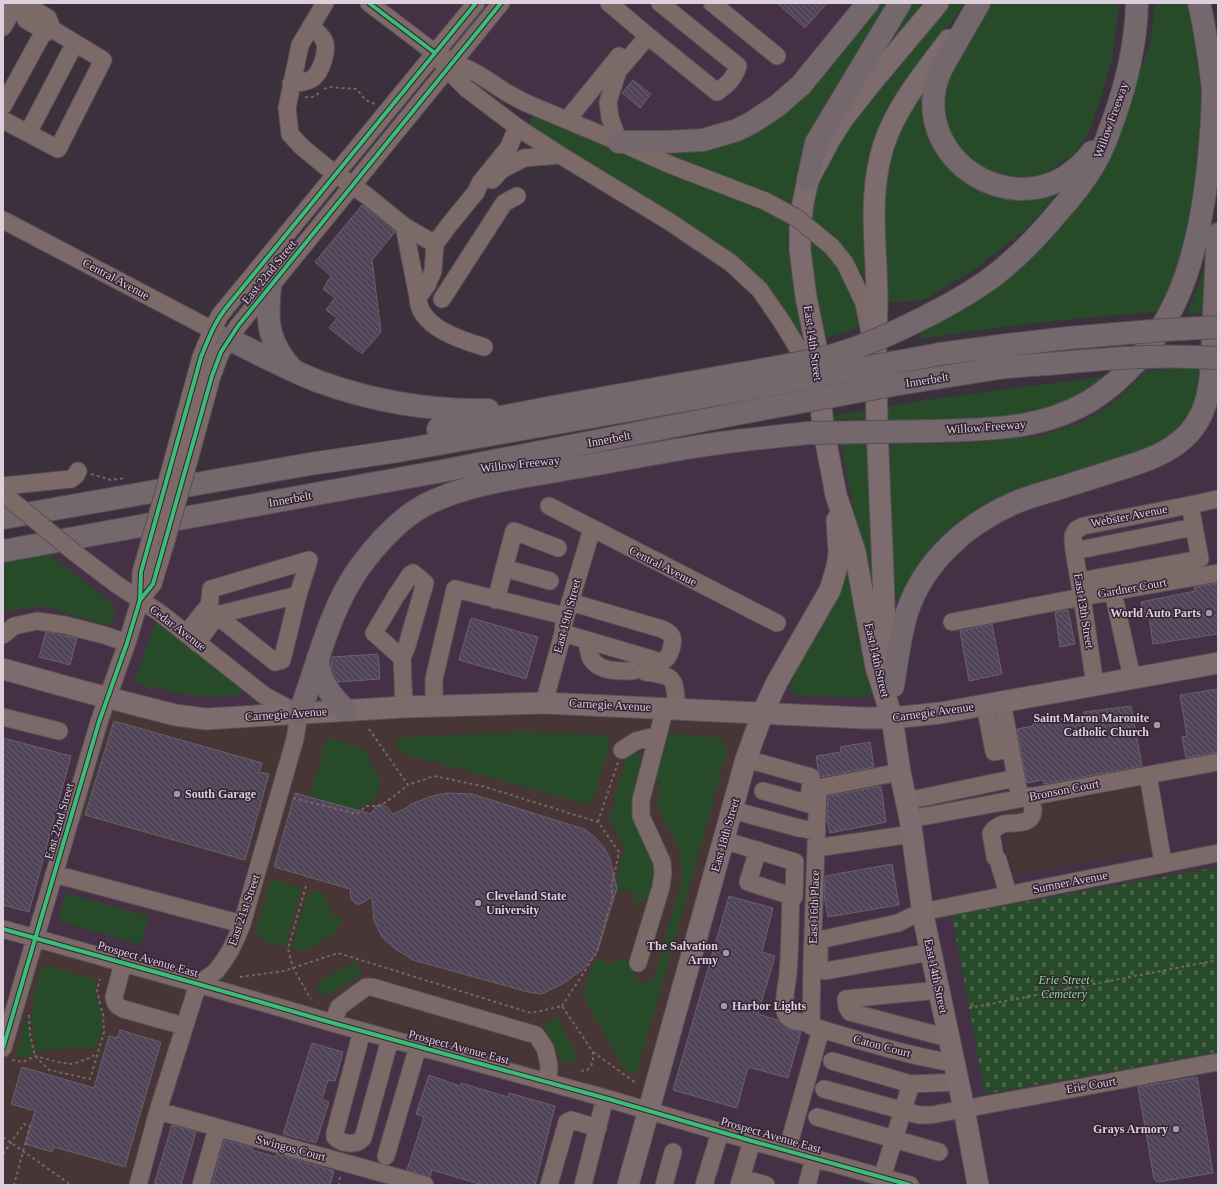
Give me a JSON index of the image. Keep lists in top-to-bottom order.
{
  "streets": {
    "highway": ["Willow Freeway", "Innerbelt"],
    "main road": ["East 14th Street", "Carnegie Avenue", "East 18th Street"],
    "street": [
      "East 22nd Street",
      "Central Avenue",
      "Webster Avenue",
      "Gardner Court",
      "East 13th Street",
      "East 19th Street",
      "Cedar Avenue",
      "Bronson Court",
      "Sumner Avenue",
      "East 16th Place",
      "East 21st Street",
      "Prospect Avenue East",
      "Caton Court",
      "Erie Court",
      "Swingos Court"
    ]
  },
  "crossings": [
    ["Willow Freeway", "East 14th Street"],
    ["Willow Freeway", "Innerbelt"],
    ["East 22nd Street", "Central Avenue"],
    ["East 22nd Street", "Cedar Avenue"],
    ["East 22nd Street", "Carnegie Avenue"],
    ["East 22nd Street", "Prospect Avenue East"],
    ["Central Avenue", "East 19th Street"],
    ["East 14th Street", "Carnegie Avenue"],
    ["East 14th Street", "Bronson Court"],
    ["East 14th Street", "East 18th Street"],
    ["East 14th Street", "Sumner Avenue"],
    ["East 14th Street", "East 16th Place"],
    ["East 14th Street", "Caton Court"],
    ["East 14th Street", "Erie Court"],
    ["Innerbelt", "Cedar Avenue"],
    ["Webster Avenue", "East 13th Street"],
    ["Gardner Court", "East 13th Street"],
    ["East 13th Street", "Carnegie Avenue"],
    ["East 19th Street", "Carnegie Avenue"],
    ["Cedar Avenue", "Carnegie Avenue"],
    ["Cedar Avenue", "East 21st Street"],
    ["Carnegie Avenue", "East 18th Street"],
    ["Carnegie Avenue", "East 21st Street"],
    ["East 18th Street", "Prospect Avenue East"],
    ["East 16th Place", "Prospect Avenue East"],
    ["East 16th Place", "Caton Court"],
    ["East 21st Street", "Prospect Avenue East"]
  ],
  "parks": ["Erie Street Cemetery"],
  "places": [
    "World Auto Parts",
    "Saint Maron Maronite Catholic Church",
    "South Garage",
    "Cleveland State University",
    "The Salvation Army",
    "Harbor Lights",
    "Grays Armory"
  ]
}
